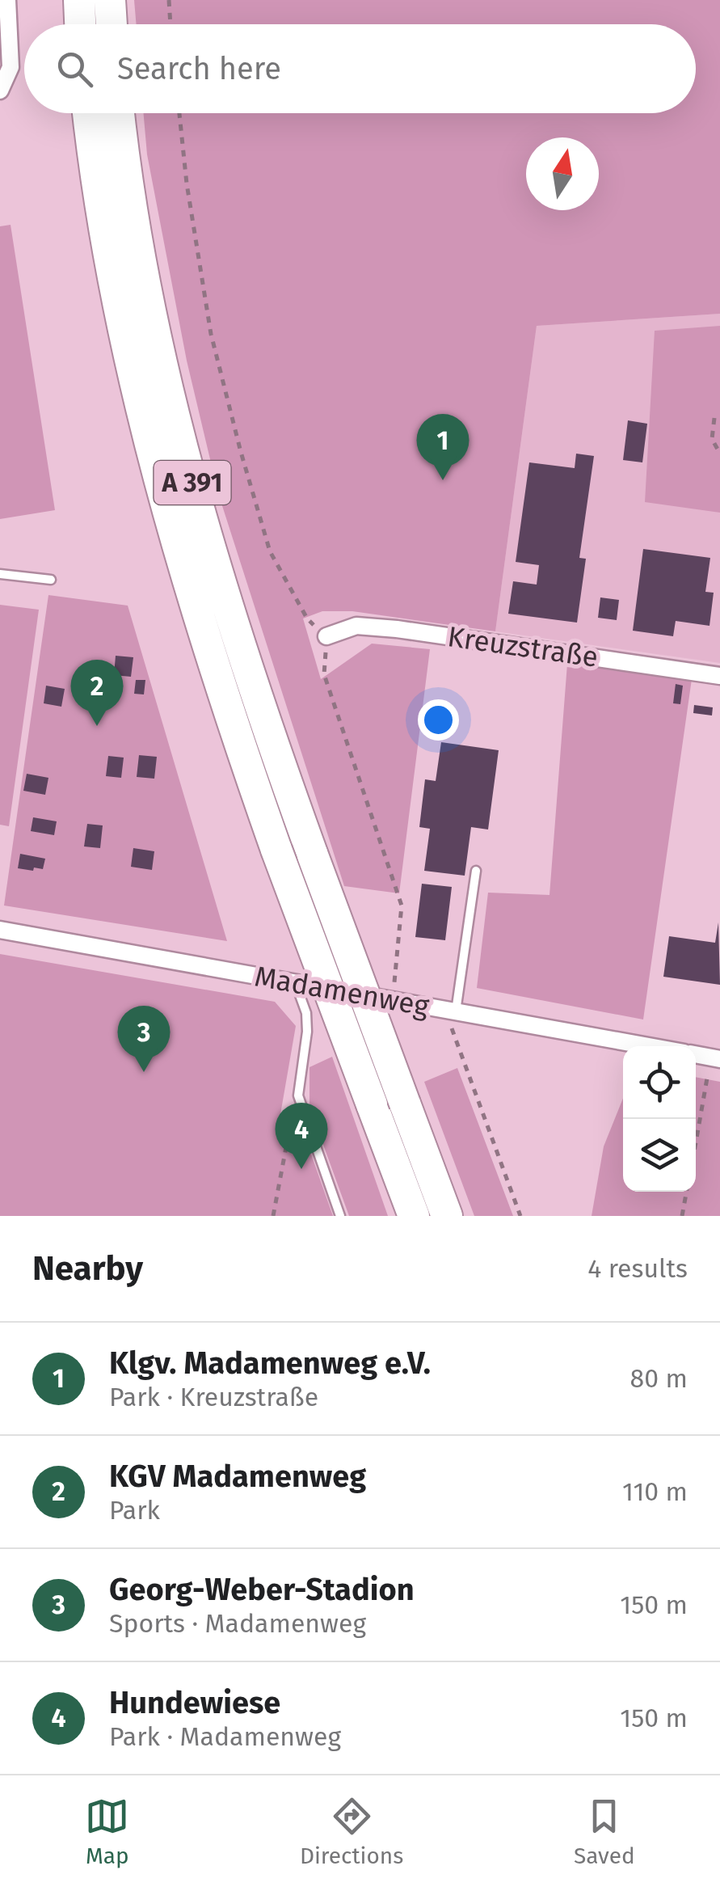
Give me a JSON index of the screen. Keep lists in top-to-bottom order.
{
  "streets": {
    "highway": ["A 391"],
    "street": ["Kreuzstraße", "Madamenweg"]
  },
  "north": "top",
  "page": {
    "search": "Search here",
    "pins": [
      "1",
      "2",
      "3",
      "4"
    ],
    "heading": ["Nearby", "4 results"],
    "list": [
      {
        "mark": "1",
        "name": "Klgv. Madamenweg e.V.",
        "note": "Park · Kreuzstraße",
        "value": "80 m"
      },
      {
        "mark": "2",
        "name": "KGV Madamenweg",
        "note": "Park",
        "value": "110 m"
      },
      {
        "mark": "3",
        "name": "Georg-Weber-Stadion",
        "note": "Sports · Madamenweg",
        "value": "150 m"
      },
      {
        "mark": "4",
        "name": "Hundewiese",
        "note": "Park · Madamenweg",
        "value": "150 m"
      }
    ],
    "nav": ["Map", "Directions", "Saved"]
  }
}
